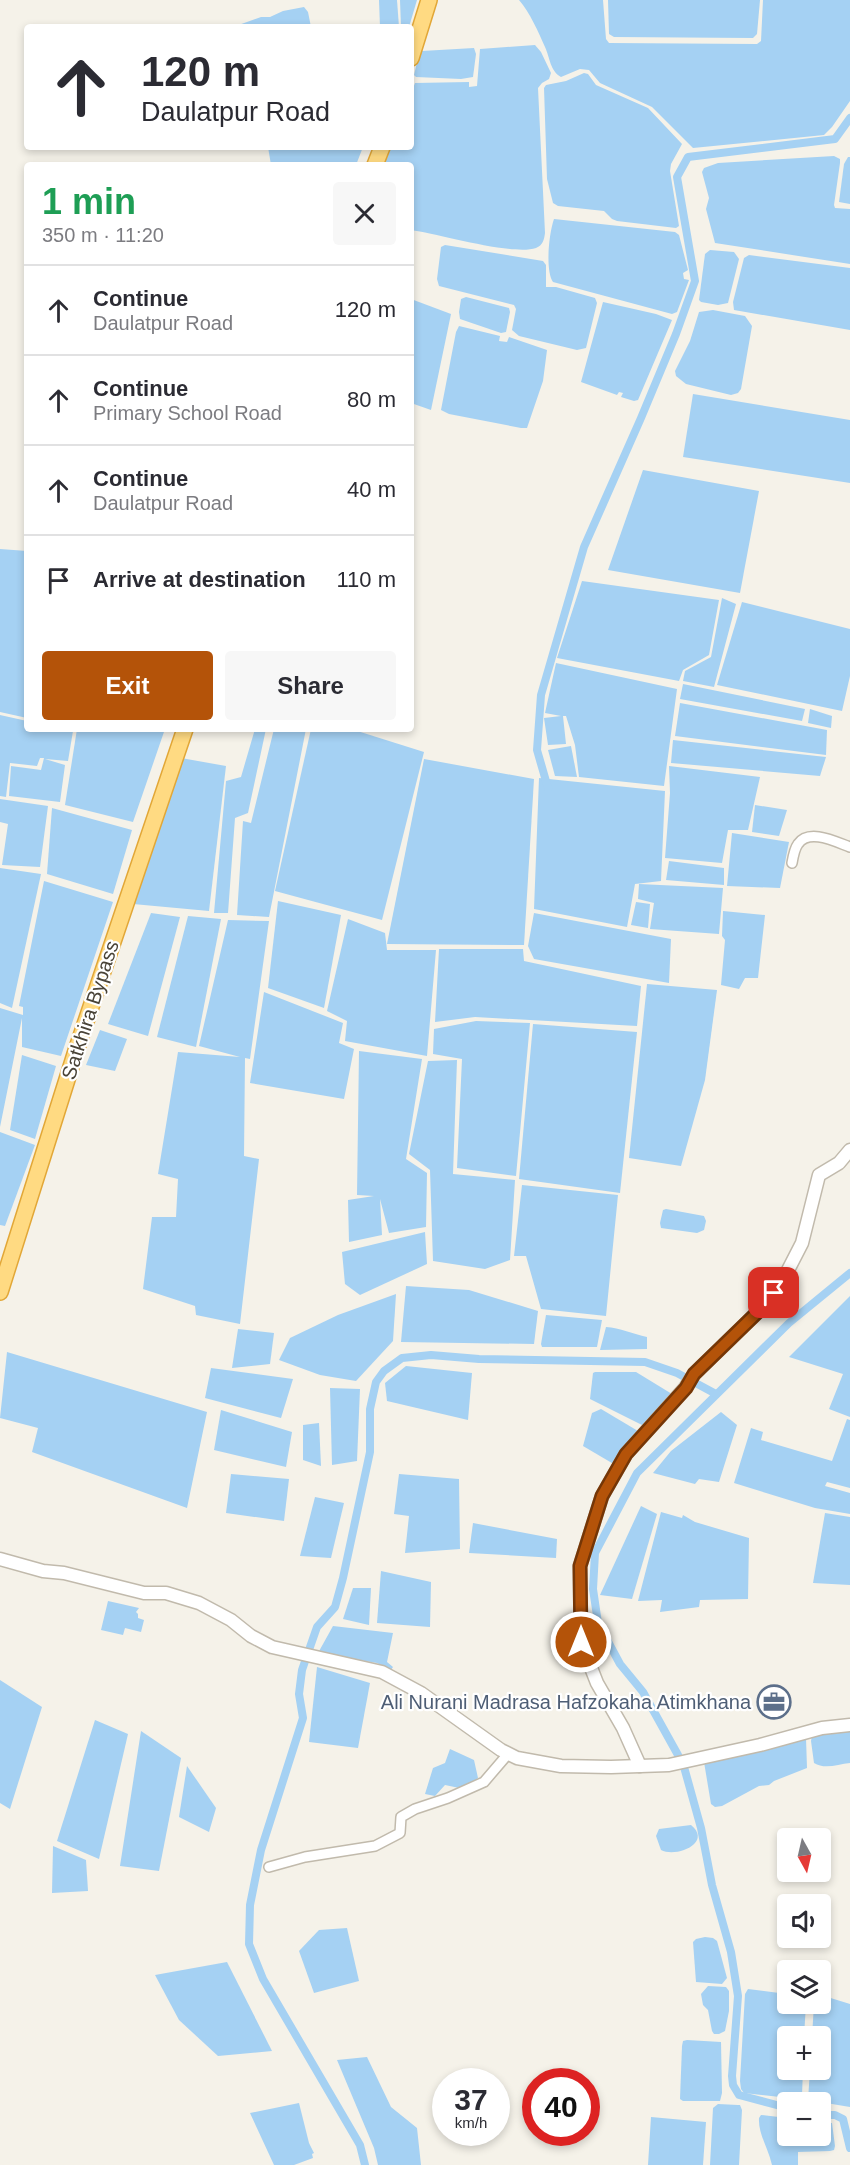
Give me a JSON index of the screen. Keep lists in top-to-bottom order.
{
  "streets": {
    "highway": ["Satkhira Bypass"]
  },
  "places": {
    "office": ["Ali Nurani Madrasa Hafzokaha Atimkhana"]
  },
  "north": "bottom",
  "page": {
    "turn": ["120 m", "Daulatpur Road"],
    "heading": ["1 min", "350 m · 11:20"],
    "list": [
      {
        "name": "Continue",
        "note": "Daulatpur Road",
        "value": "120 m"
      },
      {
        "name": "Continue",
        "note": "Primary School Road",
        "value": "80 m"
      },
      {
        "name": "Continue",
        "note": "Daulatpur Road",
        "value": "40 m"
      },
      {
        "name": "Arrive at destination",
        "value": "110 m"
      }
    ],
    "buttons": ["Exit", "Share"],
    "map_buttons": ["+", "−"],
    "speed": "37 km/h",
    "limit": "40"
  }
}
